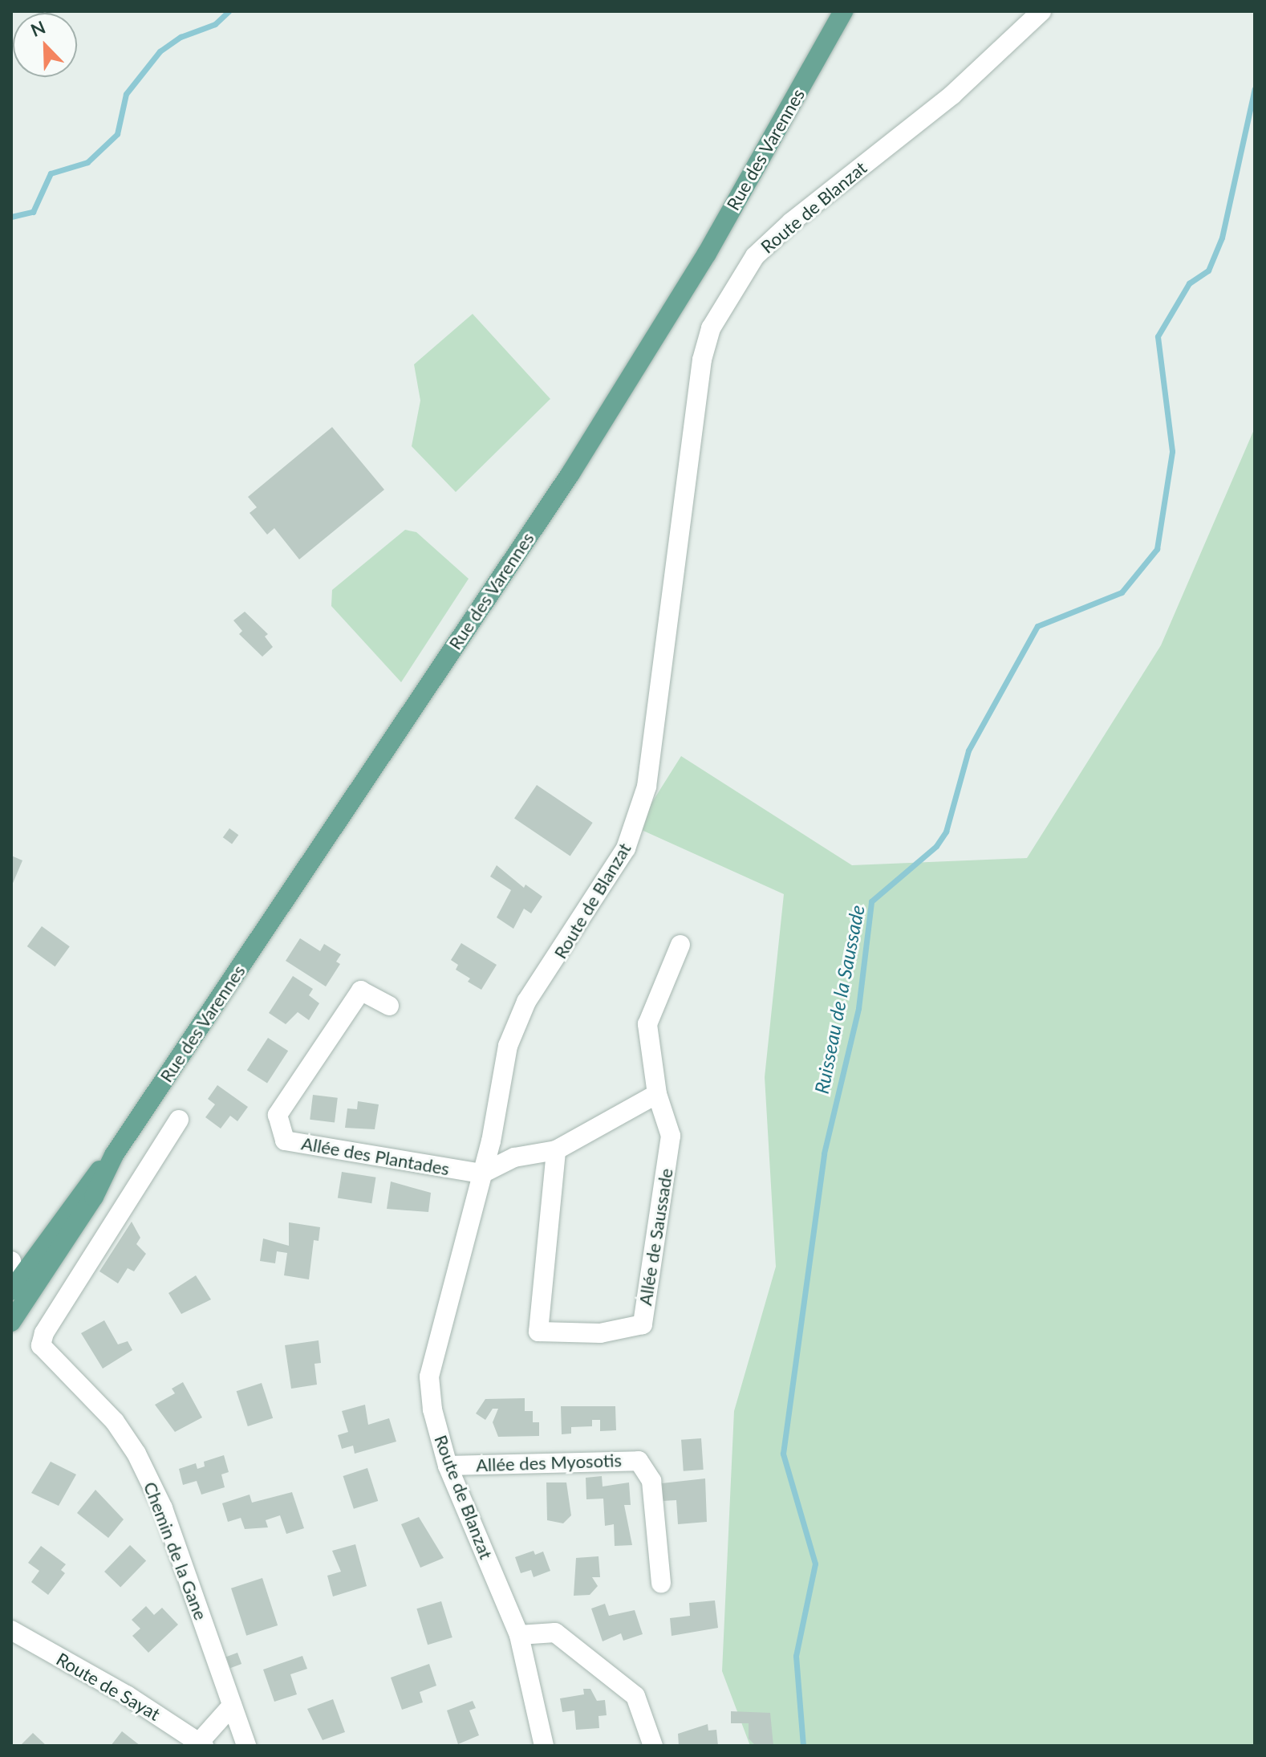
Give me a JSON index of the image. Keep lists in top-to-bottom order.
{
  "streets": {
    "main road": ["Rue des Varennes"],
    "street": [
      "Route de Blanzat",
      "Allée des Plantades",
      "Allée de Saussade",
      "Allée des Myosotis",
      "Chemin de la Gane",
      "Route de Sayat"
    ]
  },
  "crossings": [
    ["Route de Blanzat", "Allée des Plantades"],
    ["Route de Blanzat", "Allée des Myosotis"]
  ],
  "water": ["Ruisseau de la Saussade"],
  "north": "top left"
}
